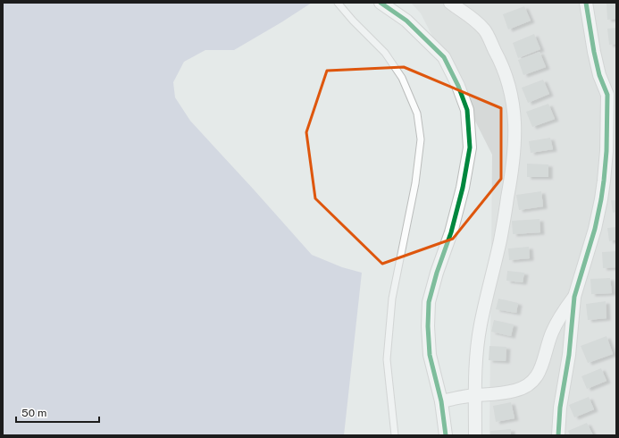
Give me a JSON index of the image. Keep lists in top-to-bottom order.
{
  "scale_bar": "50 m"
}
